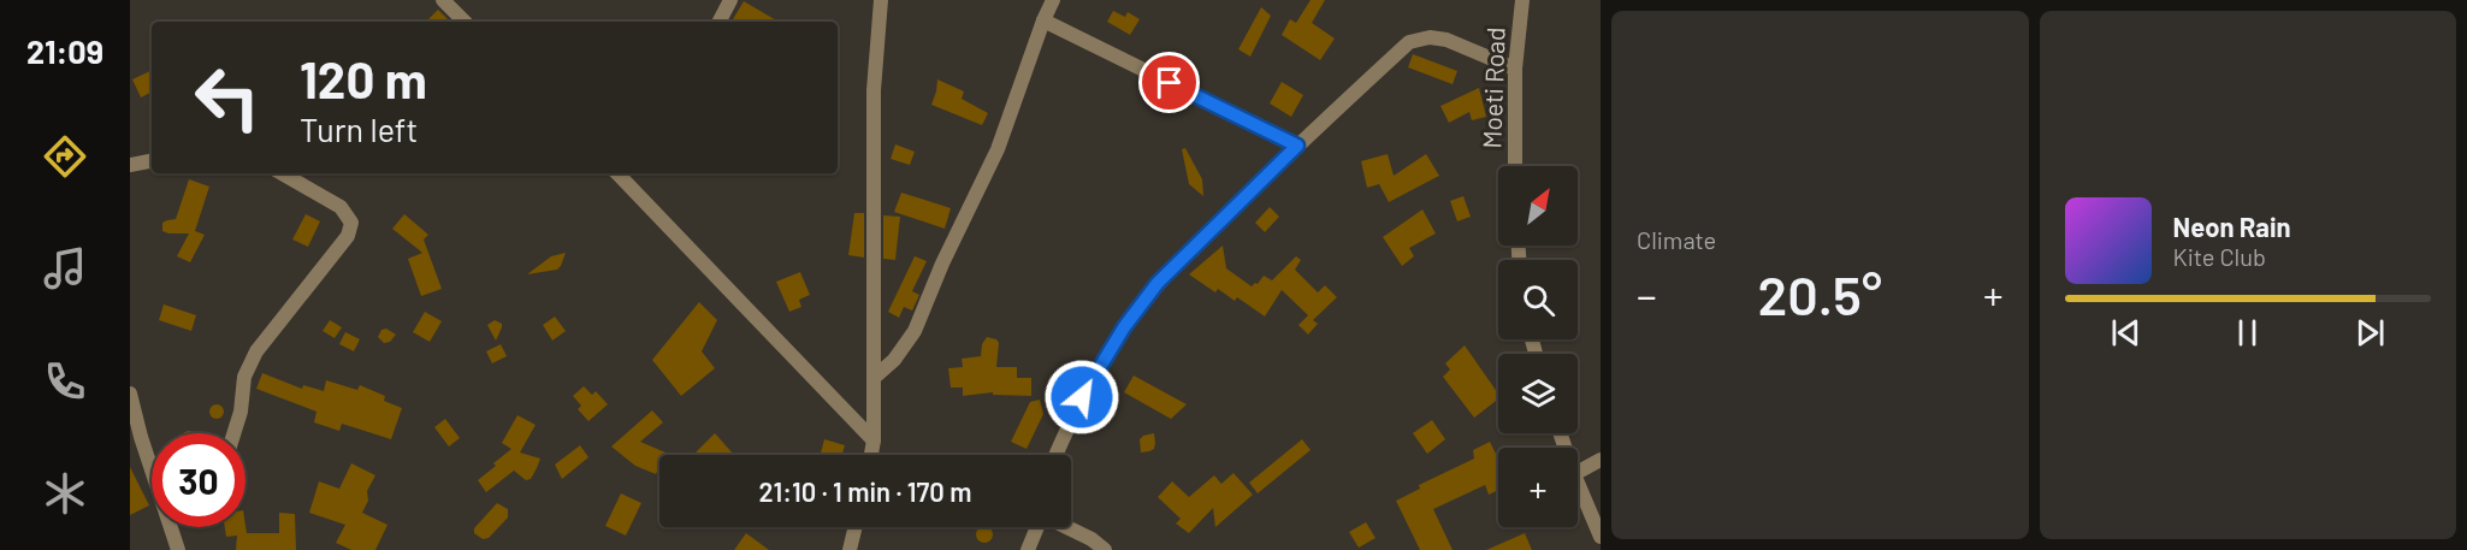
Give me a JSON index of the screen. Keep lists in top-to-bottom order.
{
  "streets": {
    "street": ["Moeti Road"]
  },
  "north": "top right",
  "page": {
    "tabs": "21:09",
    "tile": "Climate",
    "turn": ["120 m", "Turn left"],
    "map_buttons": "+",
    "song": ["Neon Rain", "Kite Club"],
    "heat": ["−", "20.5°", "+"],
    "limit": "30",
    "trip": "21:10 · 1 min · 170 m"
  }
}
